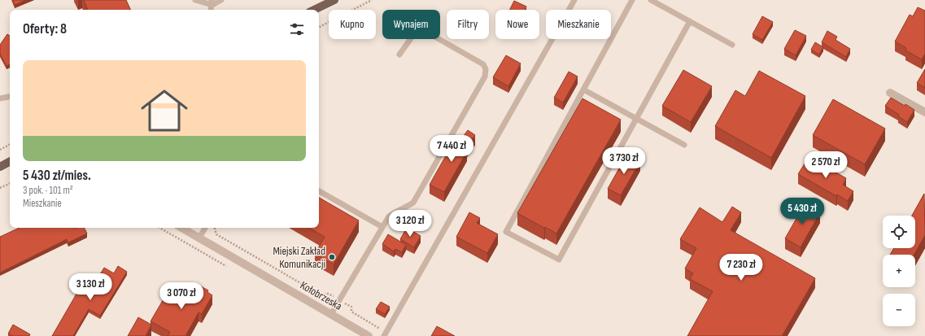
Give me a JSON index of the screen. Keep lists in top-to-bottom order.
{
  "streets": {
    "street": ["Kołobrzeska"]
  },
  "places": ["Miejski Zakład Komunikacji"],
  "page": {
    "chip": [
      "Kupno",
      "Wynajem",
      "Filtry",
      "Nowe",
      "Mieszkanie"
    ],
    "heading": "Oferty: 8",
    "list": [
      {
        "name": "5 430 zł/mies.",
        "note": "3 pok. · 101 m² · Mieszkanie"
      }
    ],
    "price": [
      "7 440 zł",
      "3 730 zł",
      "2 570 zł",
      "5 430 zł",
      "3 120 zł",
      "7 230 zł",
      "3 130 zł",
      "3 070 zł"
    ],
    "map_buttons": ["+", "−"]
  }
}
